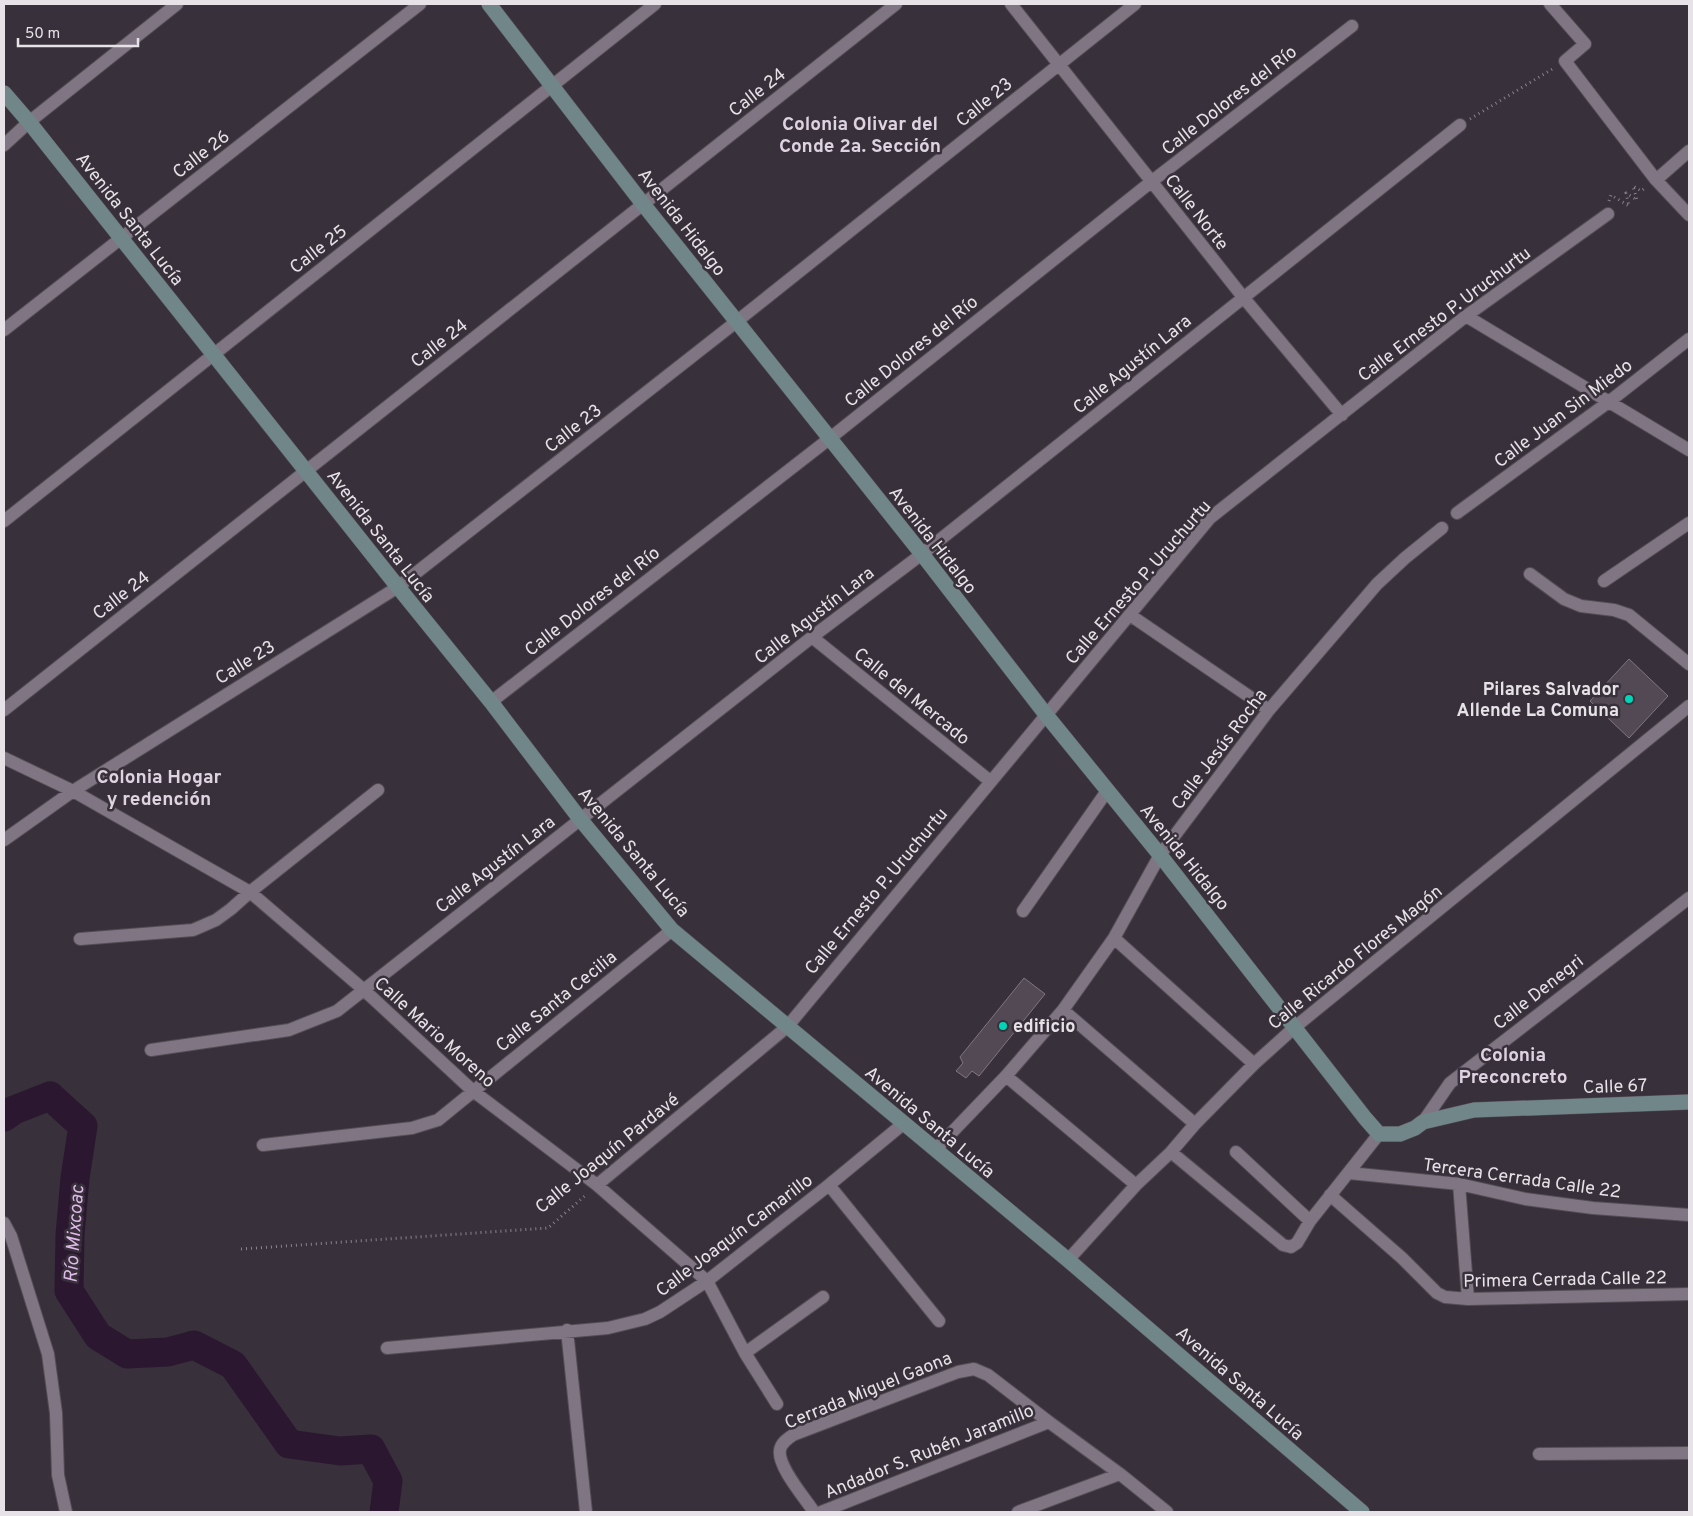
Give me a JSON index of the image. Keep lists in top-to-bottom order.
{
  "streets": {
    "street": [
      "Calle 24",
      "Calle Dolores del Río",
      "Calle 23",
      "Calle 26",
      "Calle Norte",
      "Avenida Santa Lucía",
      "Avenida Hidalgo",
      "Calle 25",
      "Calle Ernesto P. Uruchurtu",
      "Calle Agustín Lara",
      "Calle Juan Sin Miedo",
      "Calle del Mercado",
      "Calle Jesús Rocha",
      "Calle Ricardo Flores Magón",
      "Calle Denegri",
      "Calle Santa Cecilia",
      "Calle Mario Moreno",
      "Calle 67",
      "Calle Joaquín Pardavé",
      "Tercera Cerrada Calle 22",
      "Calle Joaquín Camarillo",
      "Primera Cerrada Calle 22",
      "Cerrada Miguel Gaona",
      "Andador S. Rubén Jaramillo"
    ]
  },
  "crossings": [
    ["Calle 24", "Avenida Santa Lucía"],
    ["Calle 24", "Avenida Hidalgo"],
    ["Calle Dolores del Río", "Calle Norte"],
    ["Calle Dolores del Río", "Avenida Santa Lucía"],
    ["Calle Dolores del Río", "Avenida Hidalgo"],
    ["Calle 23", "Calle Norte"],
    ["Calle 23", "Avenida Santa Lucía"],
    ["Calle 23", "Avenida Hidalgo"],
    ["Calle 23", "Calle Mario Moreno"],
    ["Calle 26", "Avenida Santa Lucía"],
    ["Calle Norte", "Calle Ernesto P. Uruchurtu"],
    ["Calle Norte", "Calle Agustín Lara"],
    ["Avenida Santa Lucía", "Calle 25"],
    ["Avenida Santa Lucía", "Calle Ernesto P. Uruchurtu"],
    ["Avenida Santa Lucía", "Calle Agustín Lara"],
    ["Avenida Santa Lucía", "Calle Jesús Rocha"],
    ["Avenida Santa Lucía", "Calle Ricardo Flores Magón"],
    ["Avenida Santa Lucía", "Calle Santa Cecilia"],
    ["Avenida Santa Lucía", "Calle Joaquín Pardavé"],
    ["Avenida Santa Lucía", "Calle Joaquín Camarillo"],
    ["Avenida Hidalgo", "Calle 25"],
    ["Avenida Hidalgo", "Calle Ernesto P. Uruchurtu"],
    ["Avenida Hidalgo", "Calle Agustín Lara"],
    ["Avenida Hidalgo", "Calle Jesús Rocha"],
    ["Avenida Hidalgo", "Calle Ricardo Flores Magón"],
    ["Avenida Hidalgo", "Calle Denegri"],
    ["Calle Ernesto P. Uruchurtu", "Calle del Mercado"],
    ["Calle Ernesto P. Uruchurtu", "Calle Joaquín Pardavé"],
    ["Calle Agustín Lara", "Calle del Mercado"],
    ["Calle Agustín Lara", "Calle Mario Moreno"],
    ["Calle Denegri", "Calle 67"],
    ["Calle Santa Cecilia", "Calle Mario Moreno"],
    ["Calle Mario Moreno", "Calle Joaquín Pardavé"],
    ["Calle Mario Moreno", "Calle Joaquín Camarillo"],
    ["Cerrada Miguel Gaona", "Andador S. Rubén Jaramillo"]
  ],
  "districts": ["Colonia Olivar del Conde 2a. Sección", "Colonia Hogar y redención", "Colonia Preconcreto"],
  "water": ["Río Mixcoac"],
  "places": ["Pilares Salvador Allende La Comuna", "edificio"],
  "scale_bar": "50 m"
}
